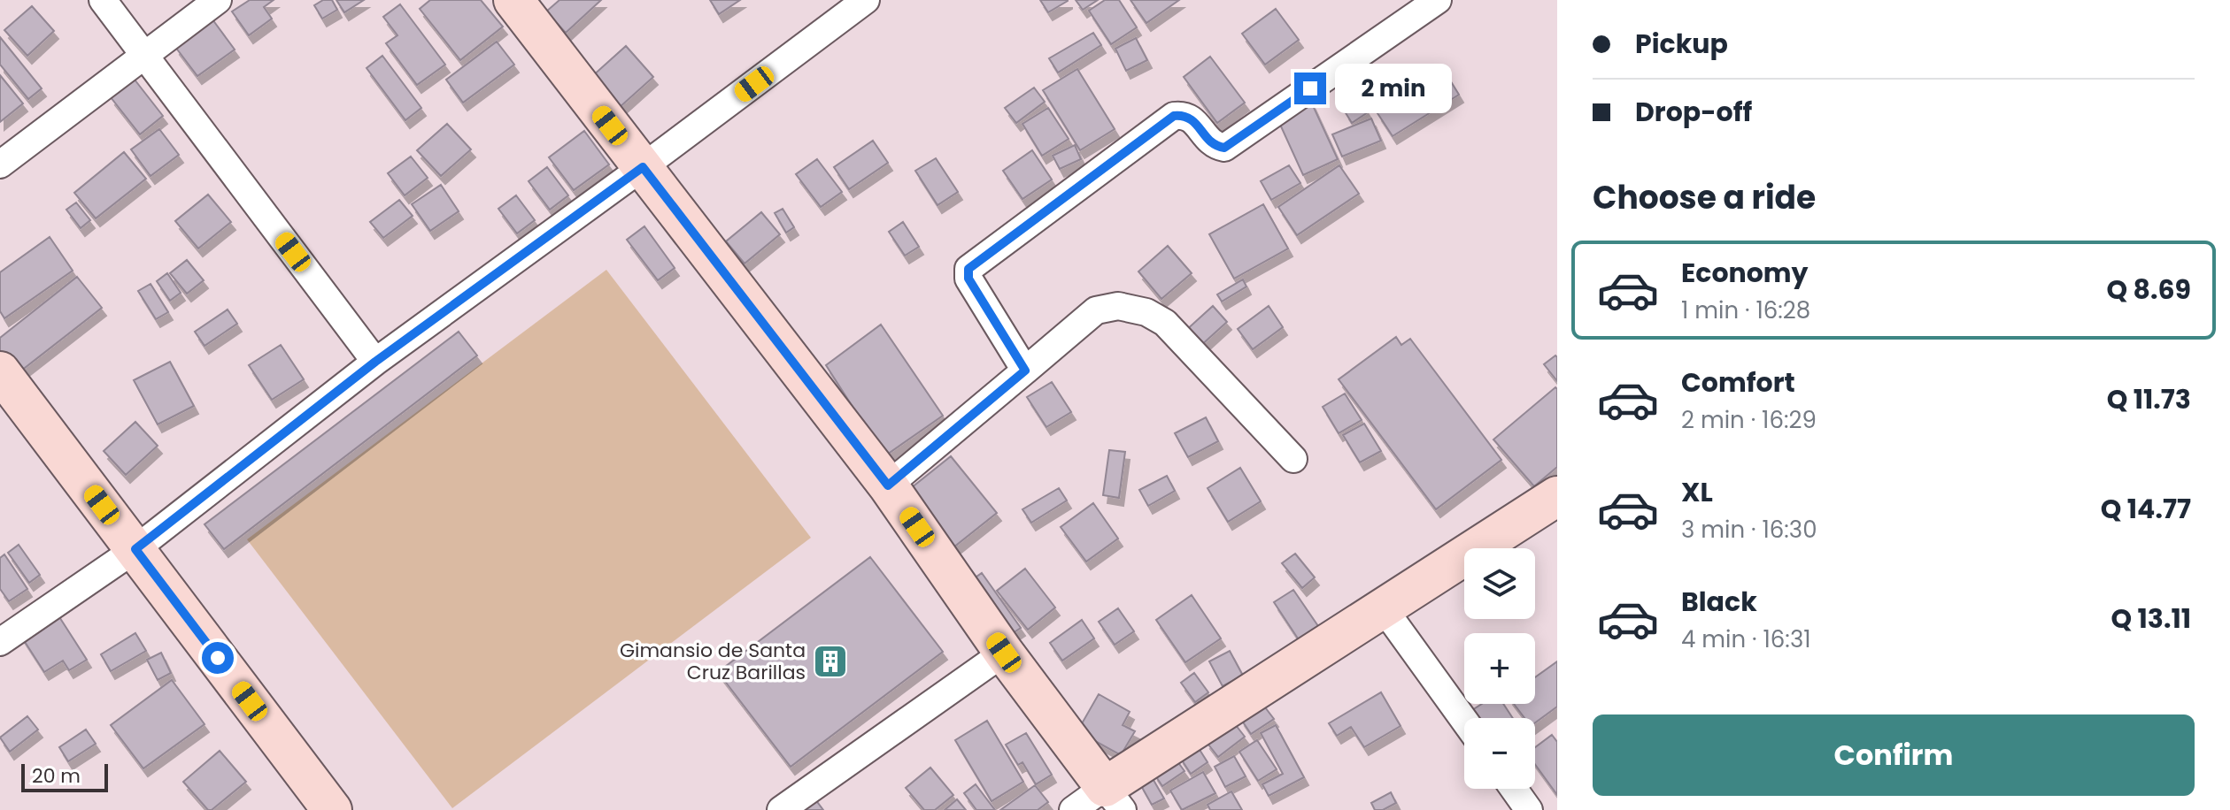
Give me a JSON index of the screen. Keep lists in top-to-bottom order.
{
  "places": {
    "building": ["Gimansio de Santa Cruz Barillas"]
  },
  "scale_bar": "20 m",
  "page": {
    "banner": ["Pickup", "Drop-off"],
    "bubble": "2 min",
    "heading": "Choose a ride",
    "list": [
      {
        "name": "Economy",
        "note": "1 min · 16:28",
        "value": "Q 8.69"
      },
      {
        "name": "Comfort",
        "note": "2 min · 16:29",
        "value": "Q 11.73"
      },
      {
        "name": "XL",
        "note": "3 min · 16:30",
        "value": "Q 14.77"
      },
      {
        "name": "Black",
        "note": "4 min · 16:31",
        "value": "Q 13.11"
      }
    ],
    "map_buttons": ["+", "−"],
    "buttons": "Confirm",
    "scale": "20 m"
  }
}
